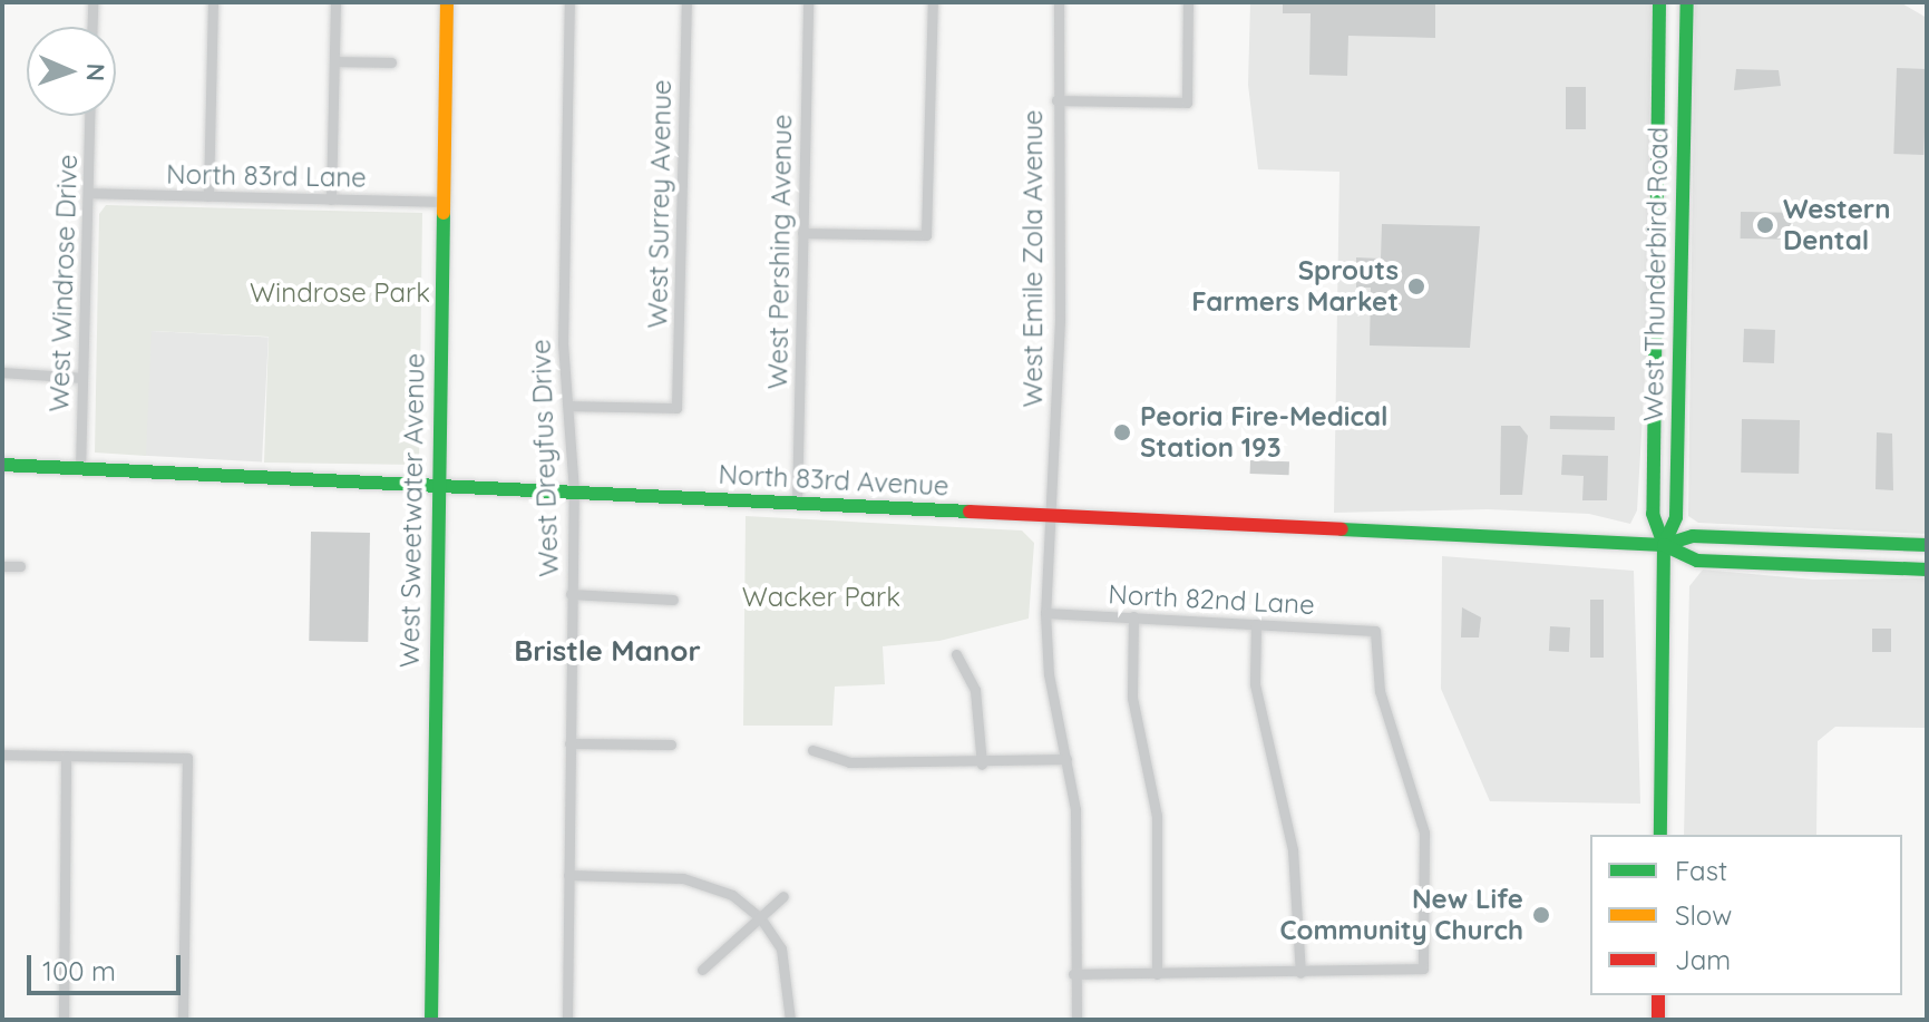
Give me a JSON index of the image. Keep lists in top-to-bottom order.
{
  "streets": {
    "main road": ["West Thunderbird Road", "North 83rd Avenue", "West Sweetwater Avenue"],
    "street": [
      "North 83rd Lane",
      "West Surrey Avenue",
      "West Pershing Avenue",
      "West Emile Zola Avenue",
      "West Windrose Drive",
      "West Dreyfus Drive",
      "North 82nd Lane"
    ]
  },
  "crossings": [
    ["North 83rd Lane", "West Windrose Drive"],
    ["North 83rd Lane", "West Sweetwater Avenue"],
    ["West Surrey Avenue", "West Dreyfus Drive"],
    ["West Pershing Avenue", "North 83rd Avenue"],
    ["West Emile Zola Avenue", "North 83rd Avenue"],
    ["West Emile Zola Avenue", "North 82nd Lane"],
    ["West Thunderbird Road", "North 83rd Avenue"],
    ["West Windrose Drive", "North 83rd Avenue"],
    ["West Dreyfus Drive", "North 83rd Avenue"],
    ["North 83rd Avenue", "West Sweetwater Avenue"]
  ],
  "districts": ["Bristle Manor"],
  "parks": ["Windrose Park", "Wacker Park"],
  "places": [
    "Western Dental",
    "Sprouts Farmers Market",
    "Peoria Fire-Medical Station 193",
    "New Life Community Church"
  ],
  "legend": ["Fast", "Slow", "Jam"],
  "scale_bar": "100 m",
  "north": "right"
}
